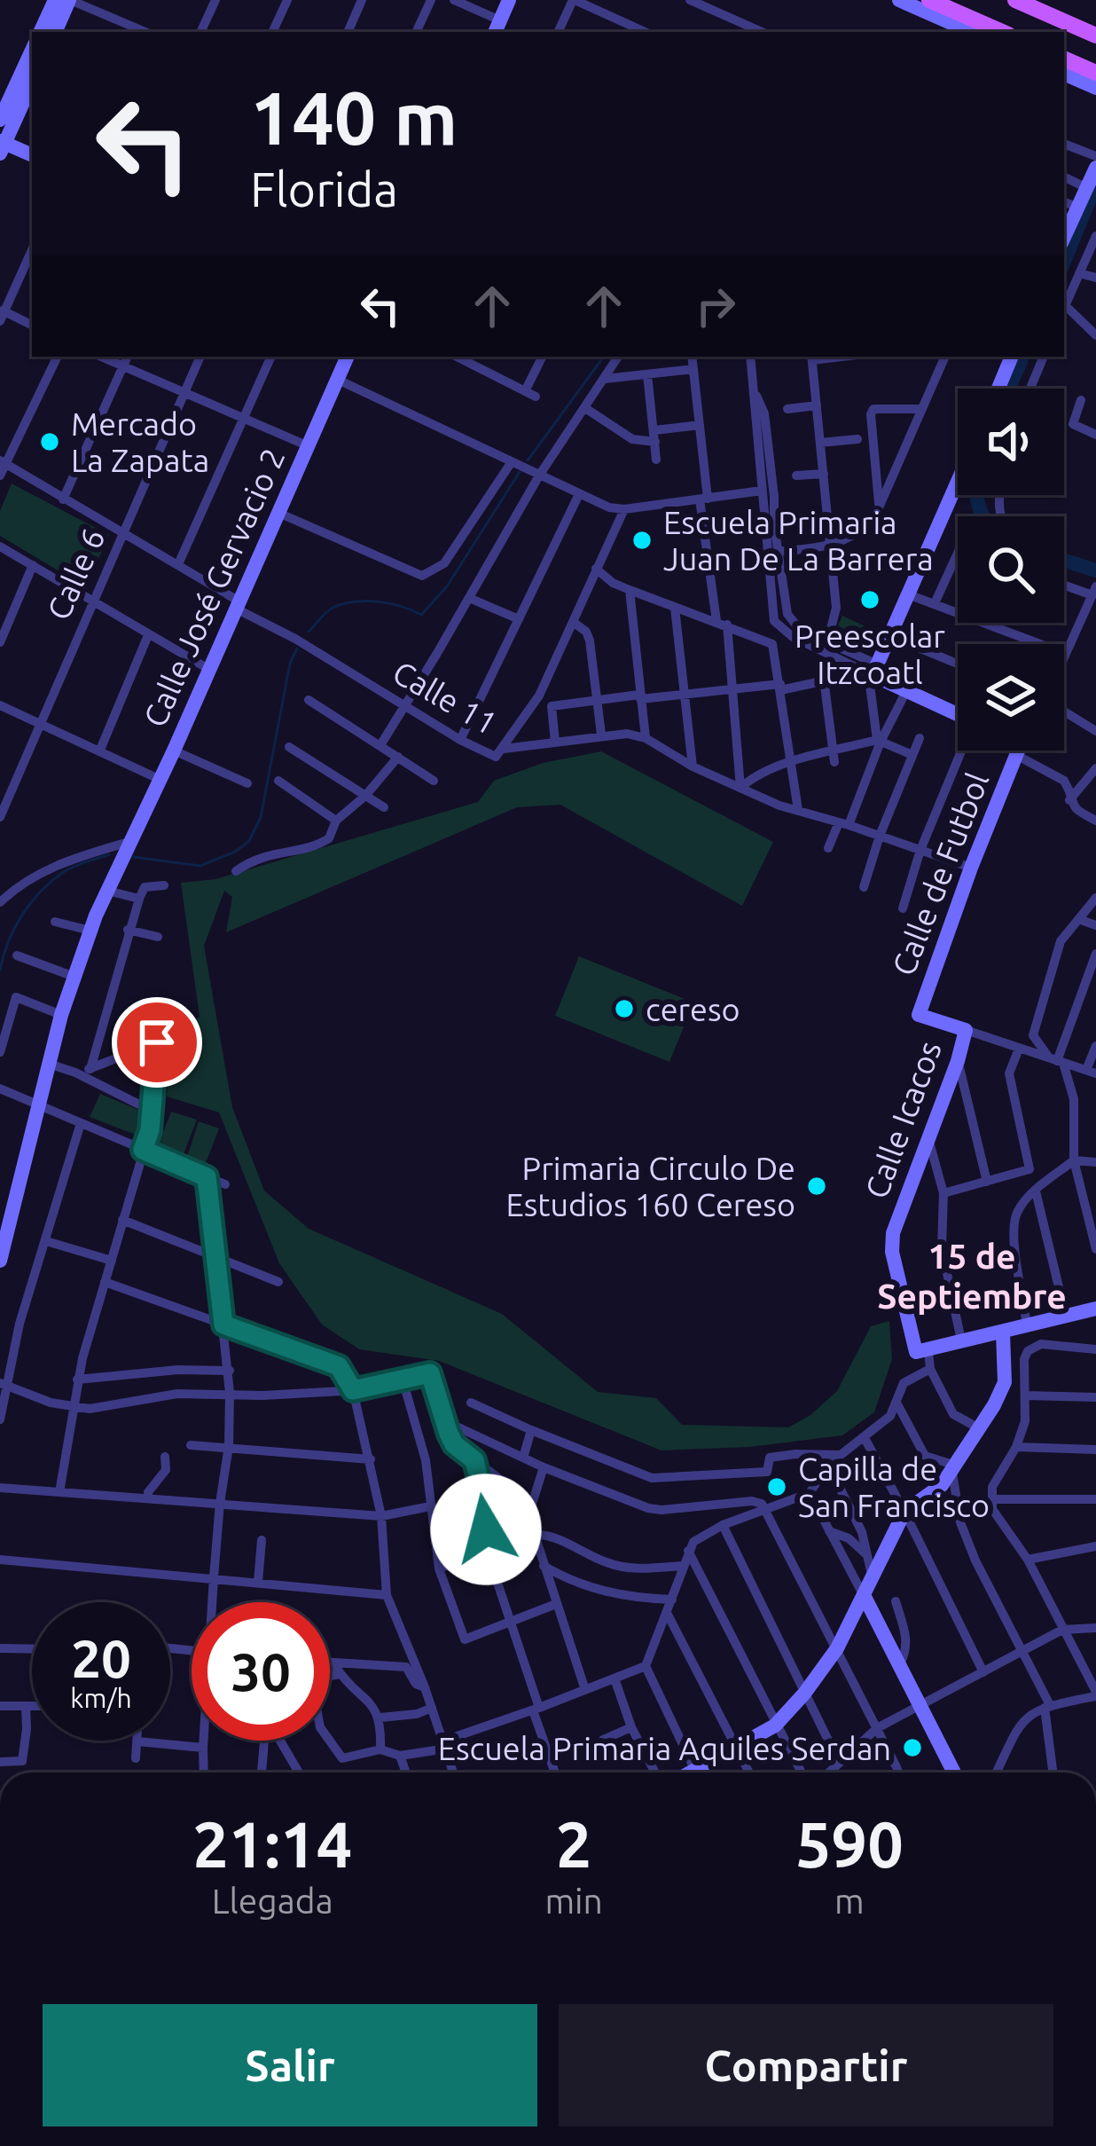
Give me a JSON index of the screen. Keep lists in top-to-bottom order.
{
  "streets": {
    "main road": ["Calle José Gervacio 2", "Calle de Futbol", "Calle Icacos"],
    "street": ["Calle 6", "Calle 11"]
  },
  "crossings": [
    ["Calle 6", "Calle 11"],
    ["Calle José Gervacio 2", "Calle 11"],
    ["Calle de Futbol", "Calle Icacos"]
  ],
  "districts": ["15 de Septiembre"],
  "places": [
    "Mercado La Zapata",
    "Escuela Primaria Juan De La Barrera",
    "Preescolar Itzcoatl",
    "cereso",
    "Primaria Circulo De Estudios 160 Cereso",
    "Capilla de San Francisco",
    "Escuela Primaria Aquiles Serdan"
  ],
  "page": {
    "turn": ["140 m", "Florida"],
    "speed": "20 km/h",
    "limit": "30",
    "eta": [
      "21:14",
      "Llegada",
      "2",
      "min",
      "590",
      "m"
    ],
    "buttons": ["Salir", "Compartir"]
  }
}
